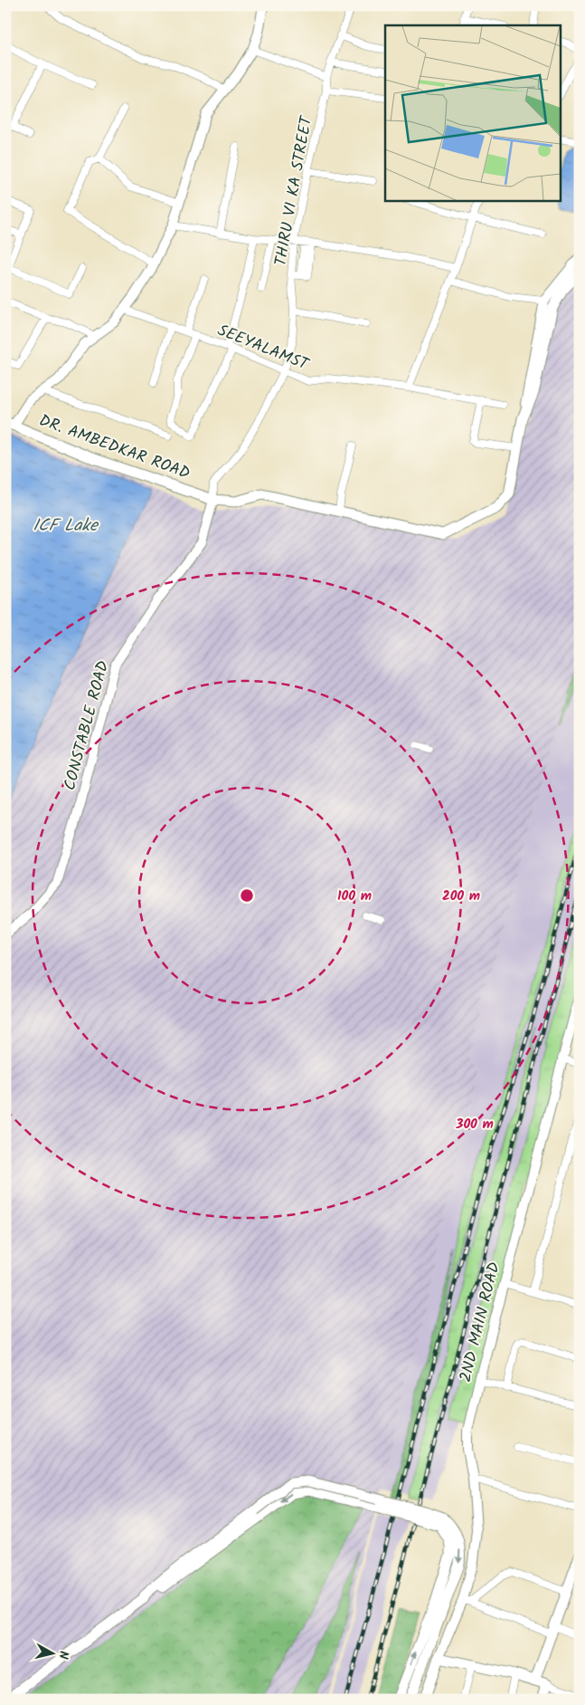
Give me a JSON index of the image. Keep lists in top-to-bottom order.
{
  "streets": {
    "main road": ["DR. AMBEDKAR ROAD"],
    "street": [
      "THIRU VI KA STREET",
      "SEEYALAMST",
      "CONSTABLE ROAD",
      "2ND MAIN ROAD"
    ]
  },
  "crossings": [
    ["THIRU VI KA STREET", "SEEYALAMST"],
    ["THIRU VI KA STREET", "DR. AMBEDKAR ROAD"],
    ["THIRU VI KA STREET", "CONSTABLE ROAD"],
    ["DR. AMBEDKAR ROAD", "CONSTABLE ROAD"]
  ],
  "water": ["ICF Lake"],
  "north": "right",
  "rings": ["100 m", "200 m", "300 m"]
}
